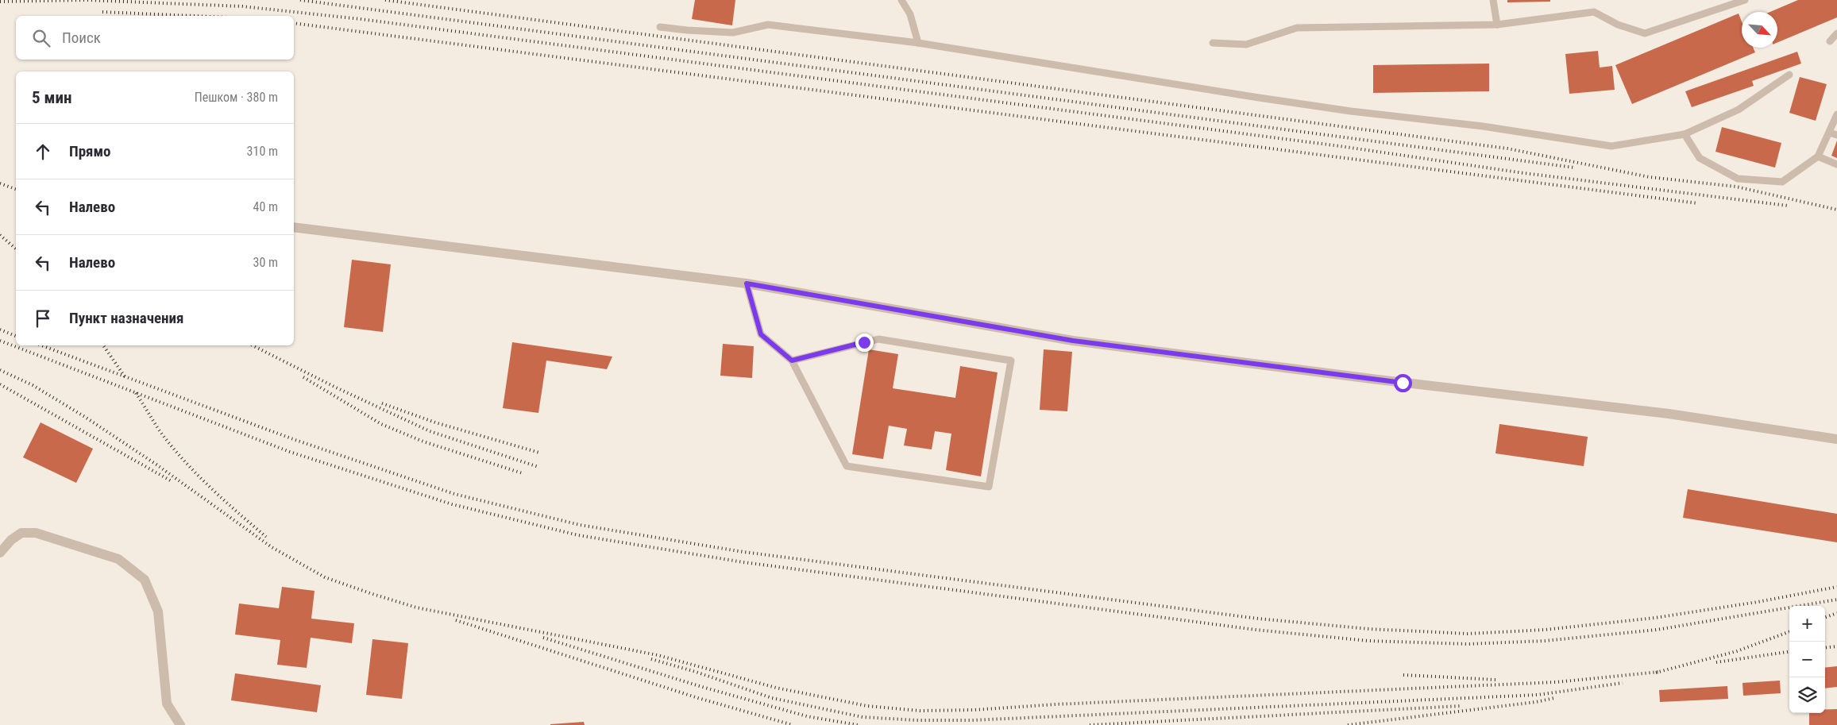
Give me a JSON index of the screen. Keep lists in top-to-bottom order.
{
  "north": "bottom right",
  "page": {
    "search": "Поиск",
    "heading": ["5 мин", "Пешком · 380 m"],
    "list": [
      ["Прямо", "310 m"],
      ["Налево", "40 m"],
      ["Налево", "30 m"],
      "Пункт назначения"
    ],
    "map_buttons": ["+", "−"]
  }
}
